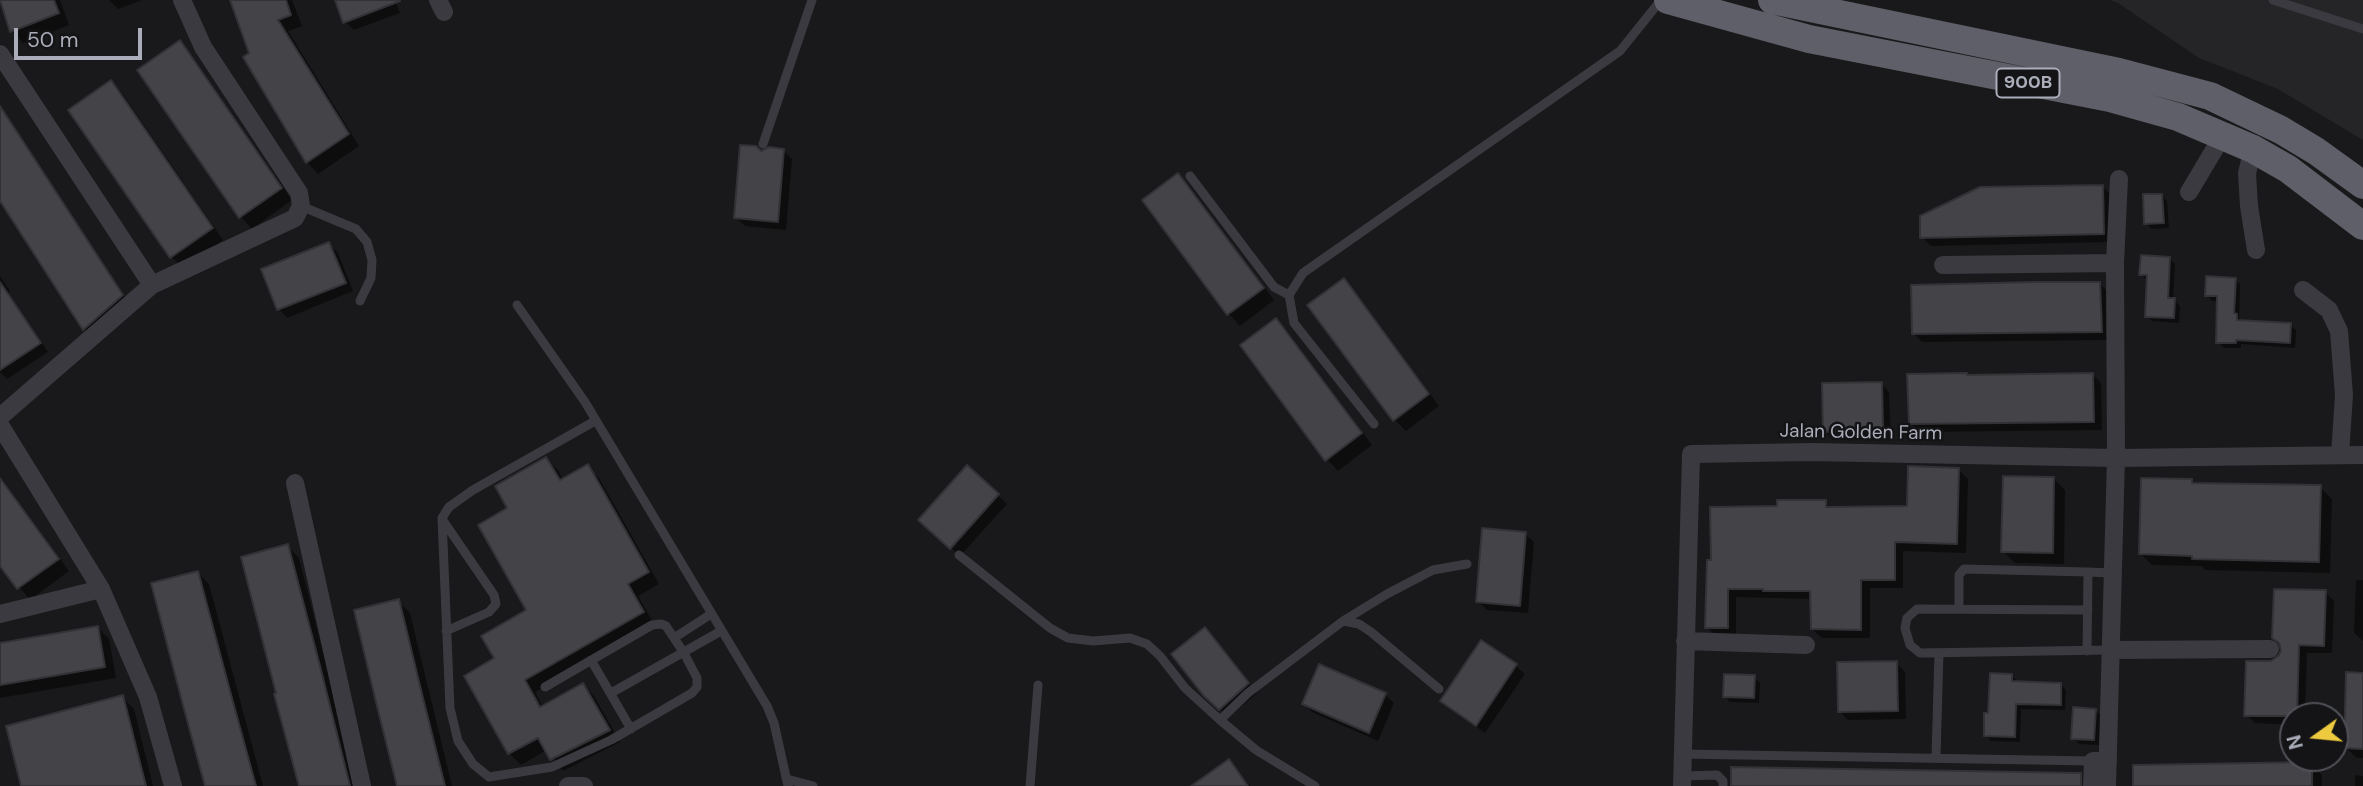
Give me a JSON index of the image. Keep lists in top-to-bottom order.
{
  "streets": {
    "highway": ["900B"],
    "street": ["Jalan Golden Farm"]
  },
  "scale_bar": "50 m",
  "north": "left"
}
